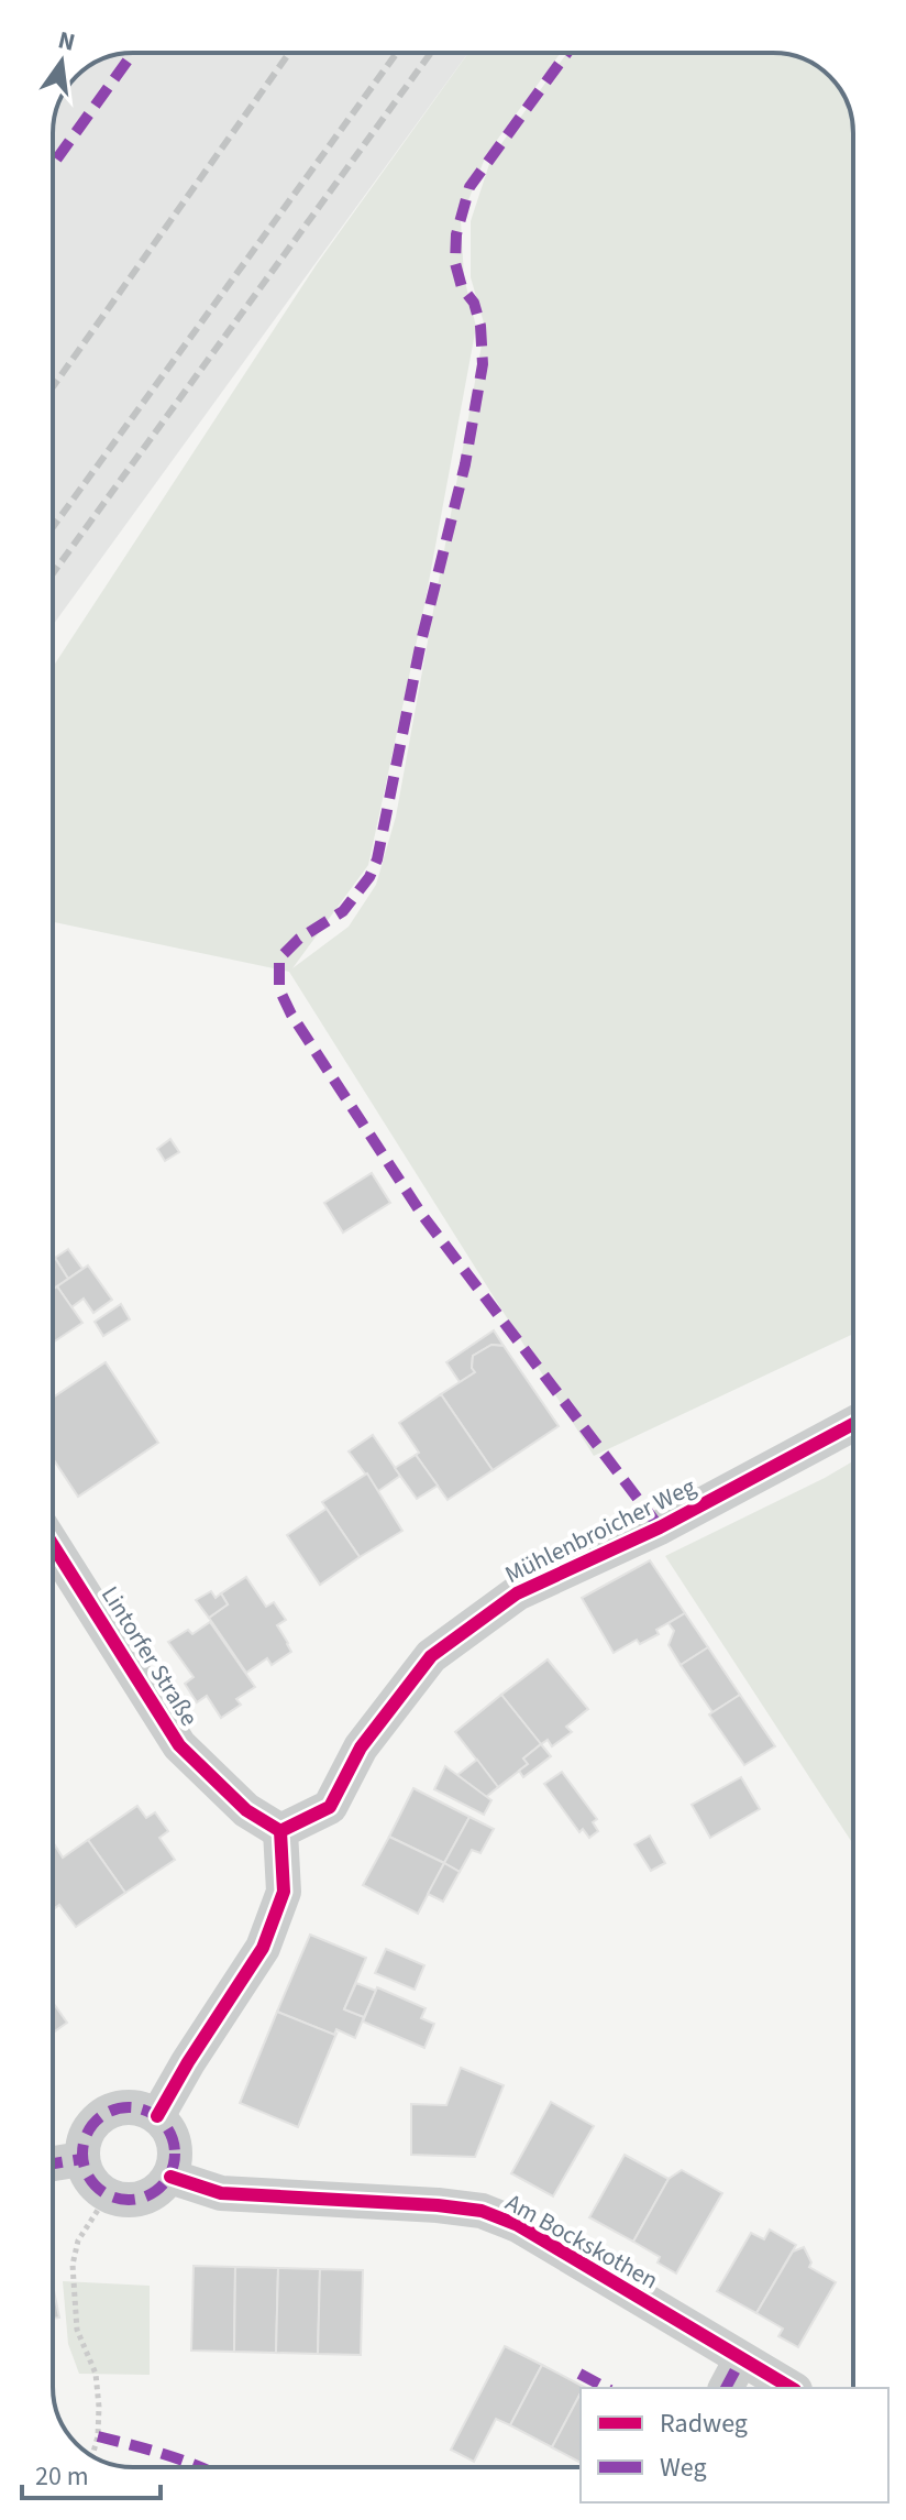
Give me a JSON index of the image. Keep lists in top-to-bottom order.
{
  "streets": {
    "street": ["Mühlenbroicher Weg", "Lintorfer Straße", "Am Bockskothen"]
  },
  "crossings": [
    ["Mühlenbroicher Weg", "Lintorfer Straße"]
  ],
  "legend": ["Radweg", "Weg"],
  "scale_bar": "20 m",
  "north": "top"
}
